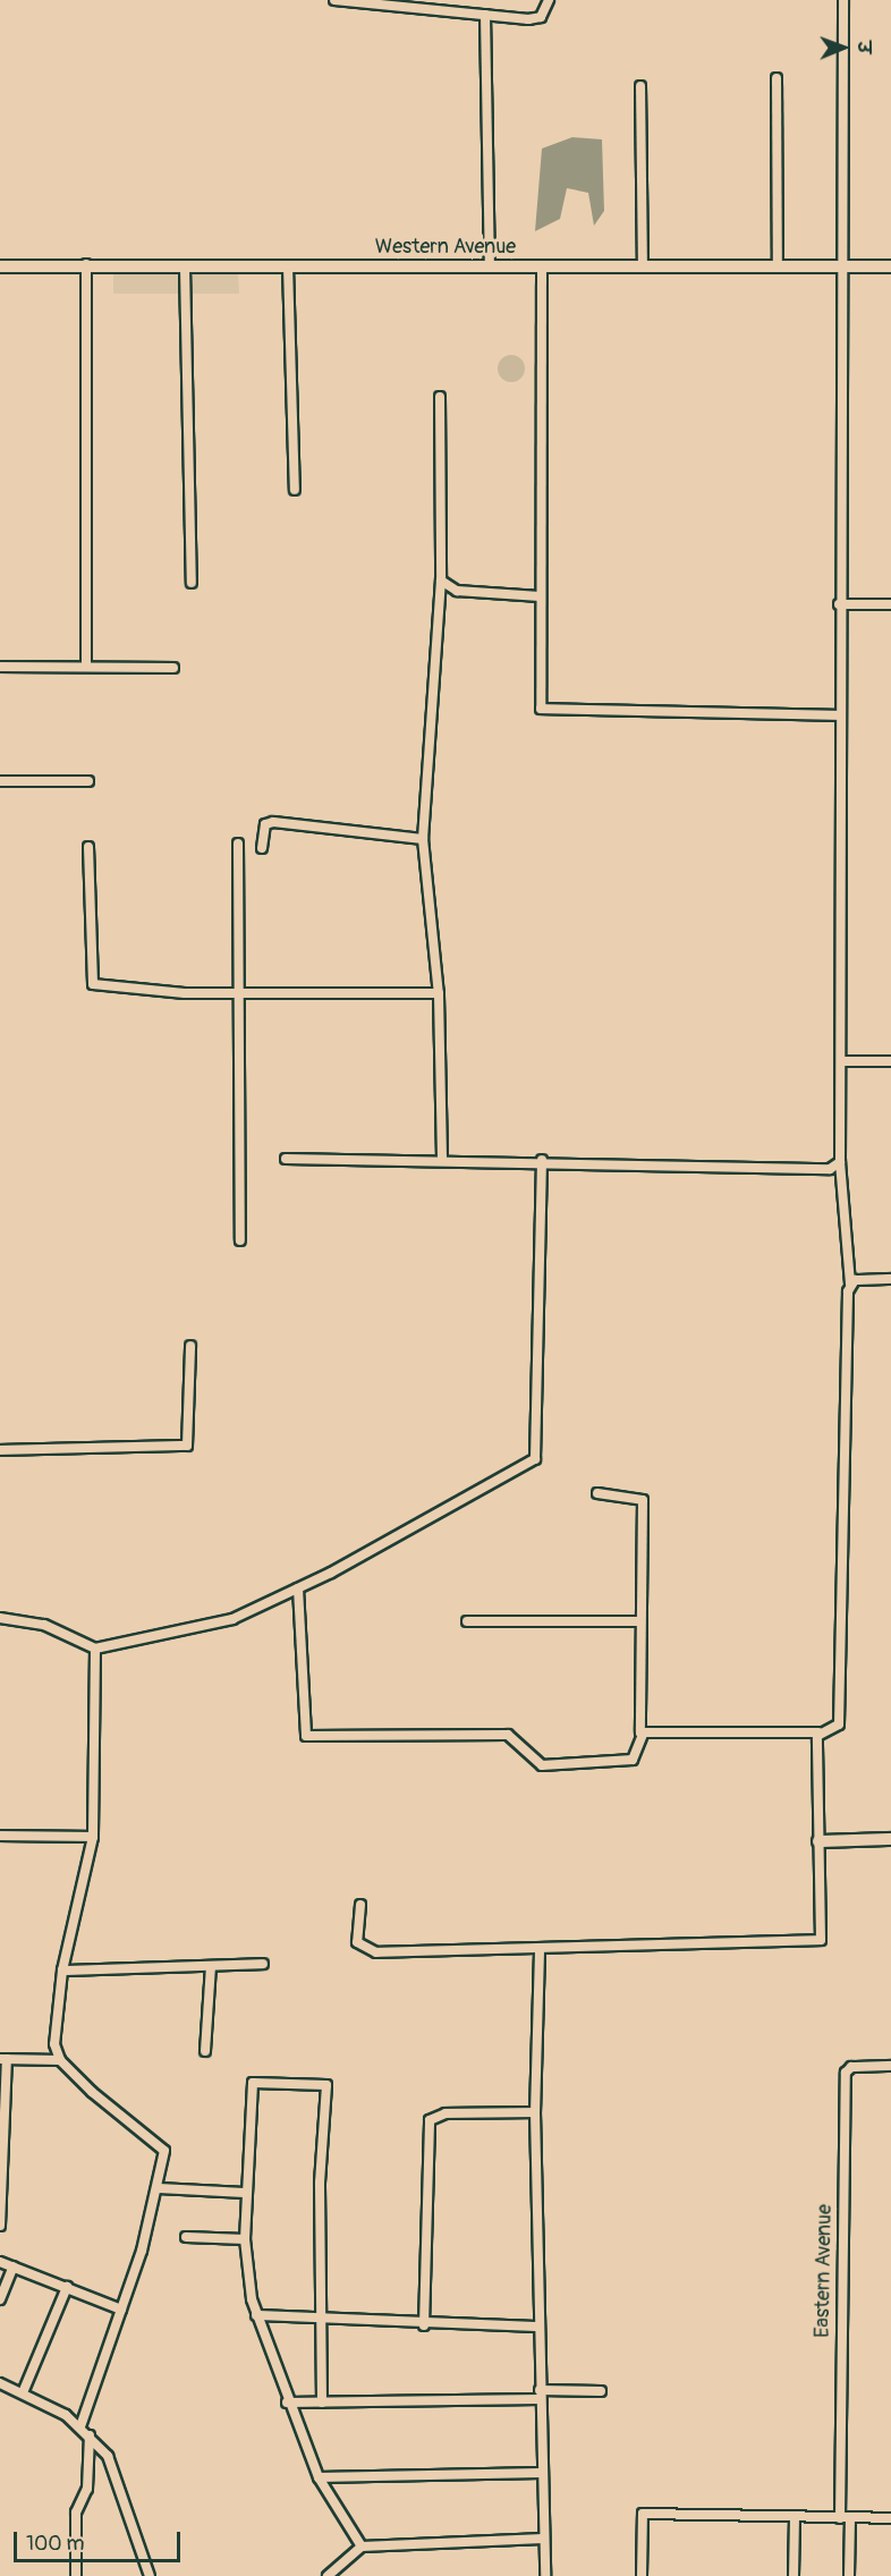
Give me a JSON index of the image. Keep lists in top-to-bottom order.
{
  "streets": {
    "street": ["Western Avenue", "Eastern Avenue"]
  },
  "scale_bar": "100 m",
  "north": "right"
}
